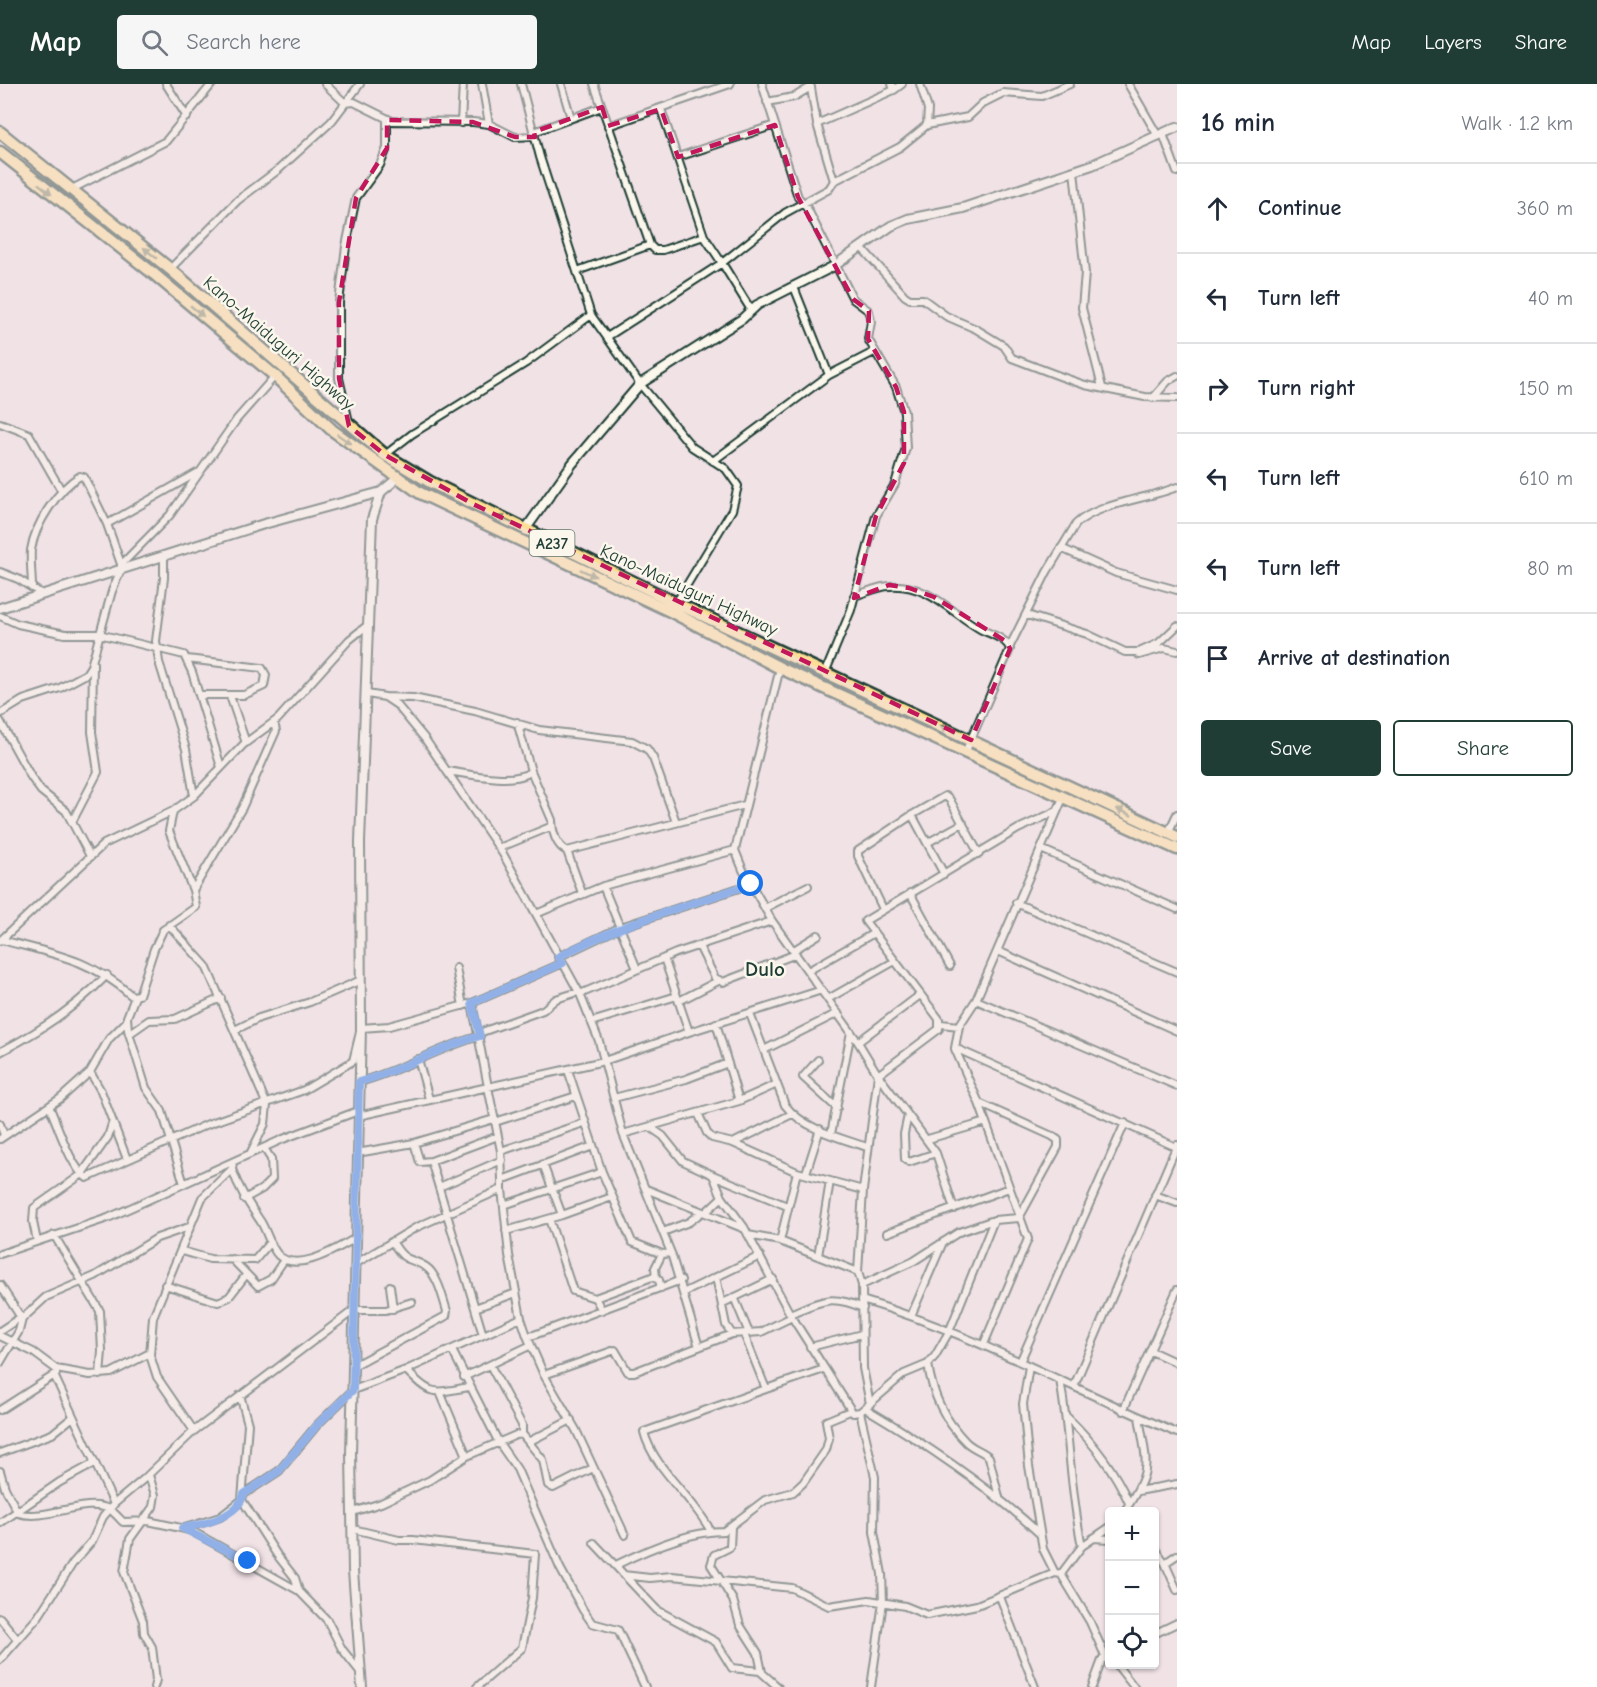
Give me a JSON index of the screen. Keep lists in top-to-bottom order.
{
  "streets": {
    "highway": ["Kano-Maiduguri Highway", "A237"]
  },
  "districts": ["Dulo"],
  "page": {
    "header": "Map",
    "search": "Search here",
    "nav": ["Map", "Layers", "Share"],
    "heading": ["16 min", "Walk · 1.2 km"],
    "list": [
      ["Continue", "360 m"],
      ["Turn left", "40 m"],
      ["Turn right", "150 m"],
      ["Turn left", "610 m"],
      ["Turn left", "80 m"],
      "Arrive at destination"
    ],
    "buttons": ["Save", "Share"],
    "map_buttons": ["+", "−"]
  }
}
